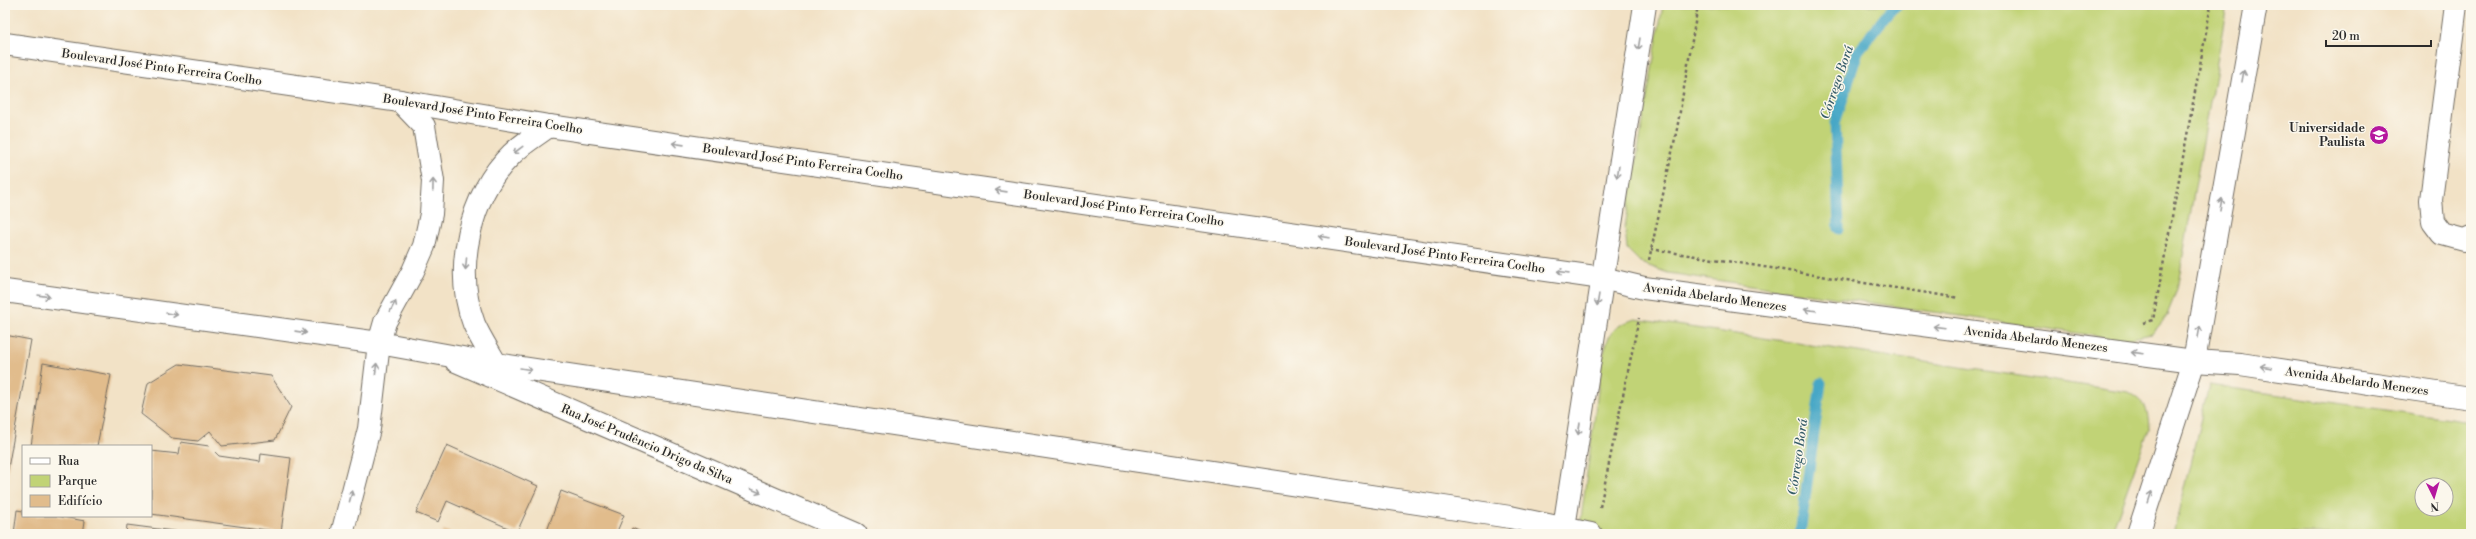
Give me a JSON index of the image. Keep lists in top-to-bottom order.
{
  "streets": {
    "main road": ["Boulevard José Pinto Ferreira Coelho", "Avenida Abelardo Menezes", "Rua José Prudêncio Drigo da Silva"]
  },
  "crossings": [
    ["Boulevard José Pinto Ferreira Coelho", "Avenida Abelardo Menezes"]
  ],
  "one_way": ["Boulevard José Pinto Ferreira Coelho", "Avenida Abelardo Menezes"],
  "water": ["Córrego Borá"],
  "places": {
    "school or university": ["Universidade Paulista"]
  },
  "legend": ["Rua", "Parque", "Edifício"],
  "scale_bar": "20 m",
  "north": "bottom"
}
